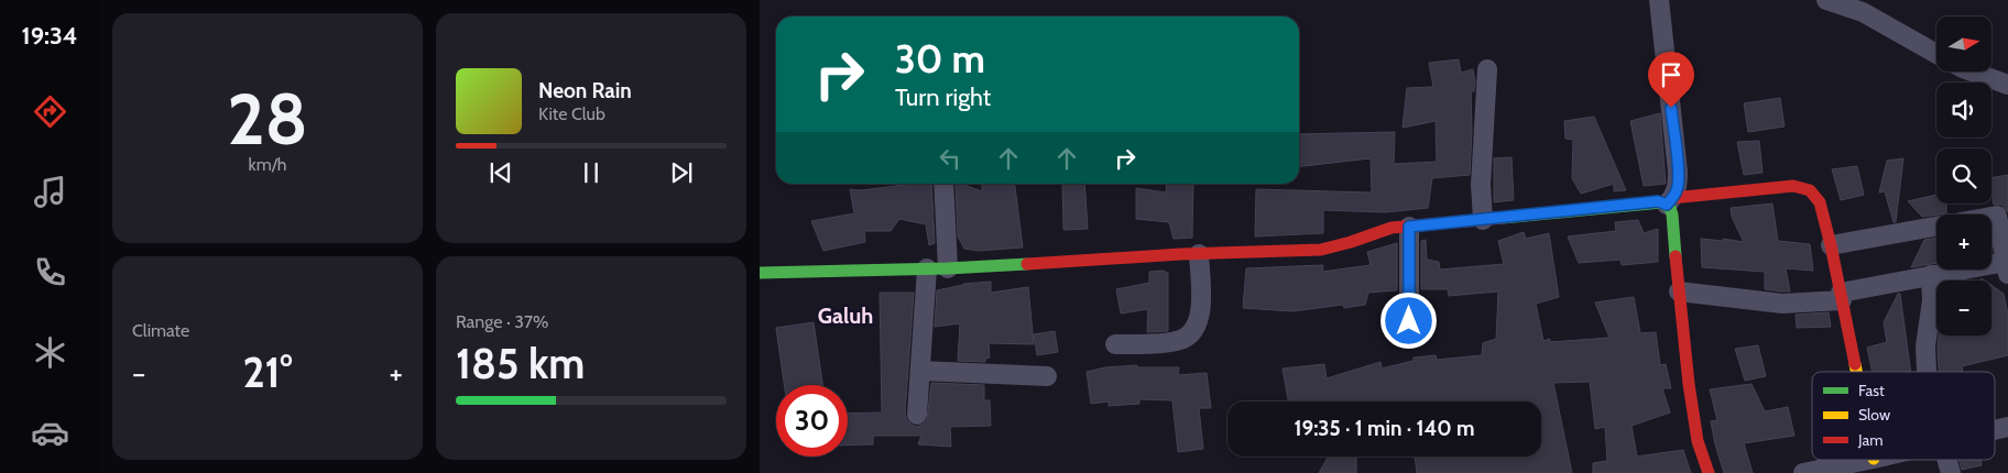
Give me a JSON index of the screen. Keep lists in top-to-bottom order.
{
  "districts": ["Galuh"],
  "legend": ["Fast", "Slow", "Jam"],
  "north": "right",
  "page": {
    "tabs": "19:34",
    "tile": [
      ["28", "km/h"],
      "Climate",
      ["Range · 37%", "185 km"]
    ],
    "map_buttons": ["+", "−"],
    "turn": ["30 m", "Turn right"],
    "song": ["Neon Rain", "Kite Club"],
    "heat": ["−", "21°", "+"],
    "limit": "30",
    "trip": "19:35 · 1 min · 140 m"
  }
}
